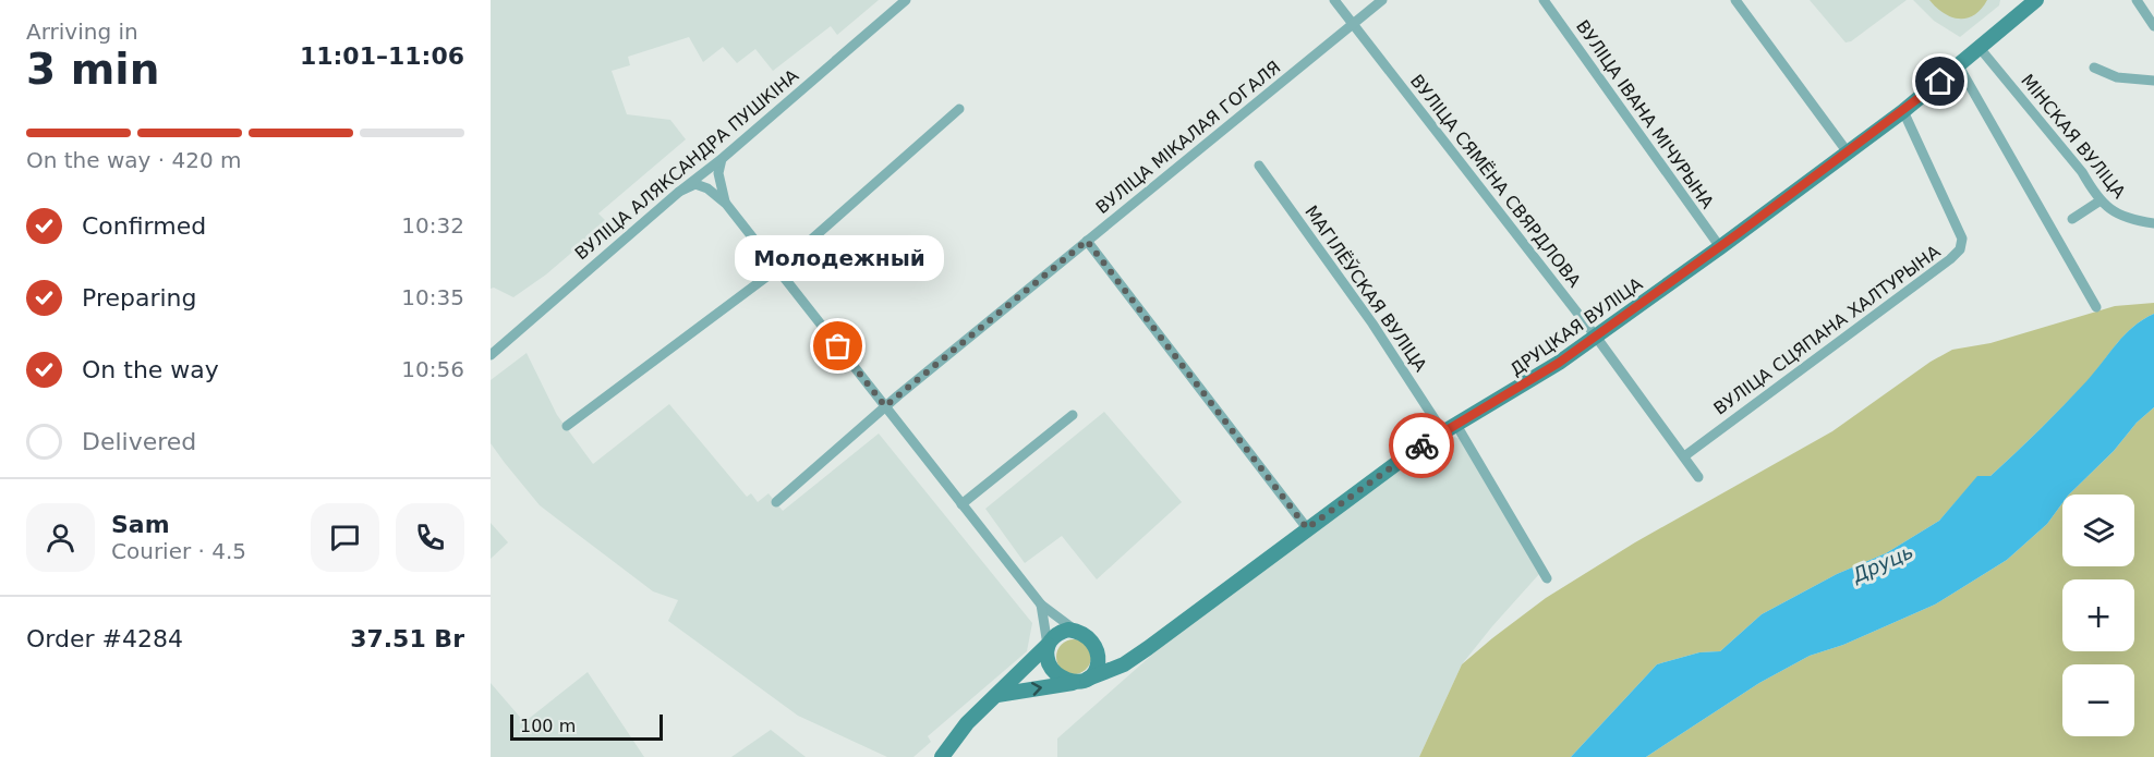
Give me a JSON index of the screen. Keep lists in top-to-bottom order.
{
  "streets": {
    "main road": ["ДРУЦКАЯ ВУЛІЦА"],
    "street": [
      "ВУЛІЦА ІВАНА МІЧУРЫНА",
      "МІНСКАЯ ВУЛІЦА",
      "ВУЛІЦА МІКАЛАЯ ГОГАЛЯ",
      "ВУЛІЦА АЛЯКСАНДРА ПУШКІНА",
      "ВУЛІЦА СЯМЁНА СВЯРДЛОВА",
      "МАГІЛЁЎСКАЯ ВУЛІЦА",
      "ВУЛІЦА СЦЯПАНА ХАЛТУРЫНА"
    ]
  },
  "crossings": [
    ["ВУЛІЦА ІВАНА МІЧУРЫНА", "ДРУЦКАЯ ВУЛІЦА"],
    ["МІНСКАЯ ВУЛІЦА", "ДРУЦКАЯ ВУЛІЦА"],
    ["ВУЛІЦА МІКАЛАЯ ГОГАЛЯ", "ВУЛІЦА СЯМЁНА СВЯРДЛОВА"],
    ["ВУЛІЦА СЯМЁНА СВЯРДЛОВА", "ДРУЦКАЯ ВУЛІЦА"],
    ["ВУЛІЦА СЯМЁНА СВЯРДЛОВА", "ВУЛІЦА СЦЯПАНА ХАЛТУРЫНА"],
    ["МАГІЛЁЎСКАЯ ВУЛІЦА", "ДРУЦКАЯ ВУЛІЦА"],
    ["ДРУЦКАЯ ВУЛІЦА", "ВУЛІЦА СЦЯПАНА ХАЛТУРЫНА"]
  ],
  "water": ["Друць"],
  "places": ["Молодежный"],
  "scale_bar": "100 m",
  "page": {
    "heading": ["3 min", "Arriving in", "11:01–11:06"],
    "panel": [
      "Sam",
      "Courier · 4.5",
      "Order #4284",
      "37.51 Br"
    ],
    "bar": "On the way · 420 m",
    "list": [
      ["Confirmed", "10:32"],
      ["Preparing", "10:35"],
      ["On the way", "10:56"],
      "Delivered"
    ],
    "bubble": "Молодежный",
    "map_buttons": ["+", "−"],
    "scale": "100 m"
  }
}
